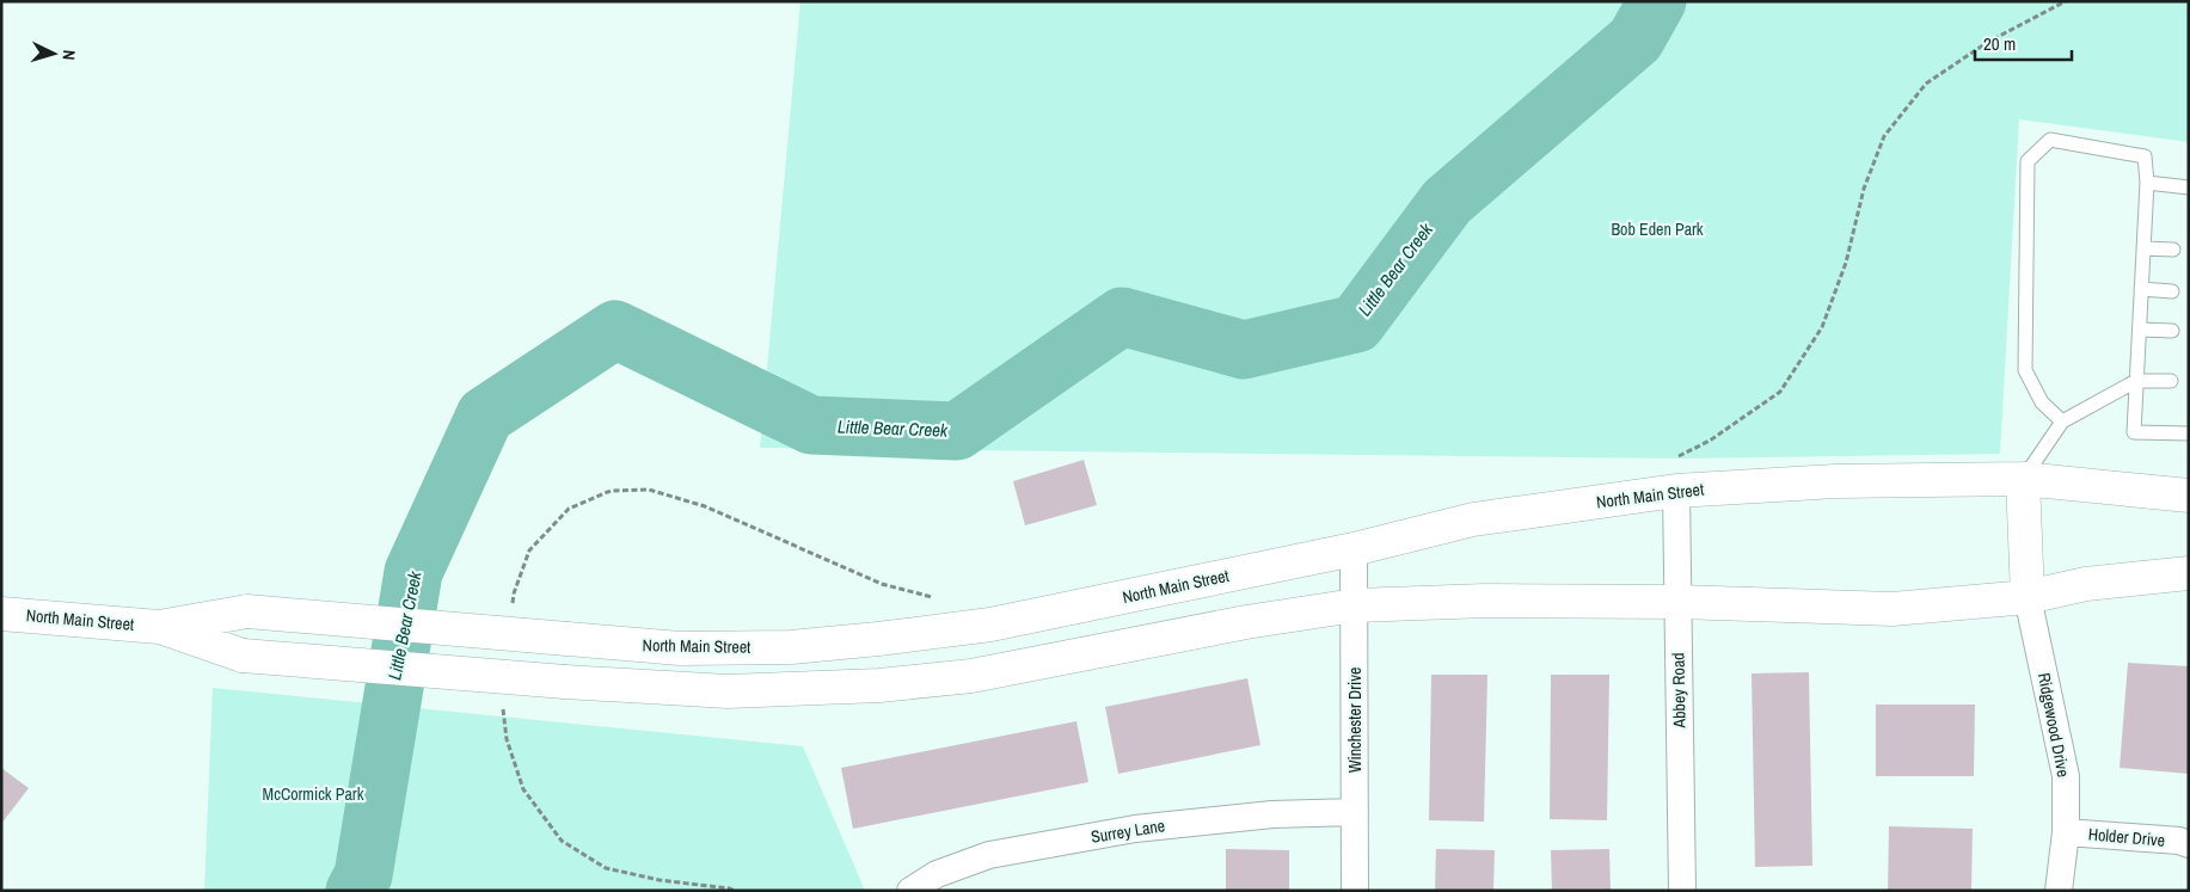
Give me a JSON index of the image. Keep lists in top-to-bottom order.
{
  "streets": {
    "main road": ["North Main Street"],
    "street": [
      "Abbey Road",
      "Winchester Drive",
      "Ridgewood Drive",
      "Surrey Lane",
      "Holder Drive"
    ]
  },
  "crossings": [
    ["North Main Street", "Abbey Road"],
    ["North Main Street", "Winchester Drive"],
    ["North Main Street", "Ridgewood Drive"],
    ["Winchester Drive", "Surrey Lane"],
    ["Ridgewood Drive", "Holder Drive"]
  ],
  "water": ["Little Bear Creek"],
  "parks": ["Bob Eden Park", "McCormick Park"],
  "scale_bar": "20 m",
  "north": "right"
}
